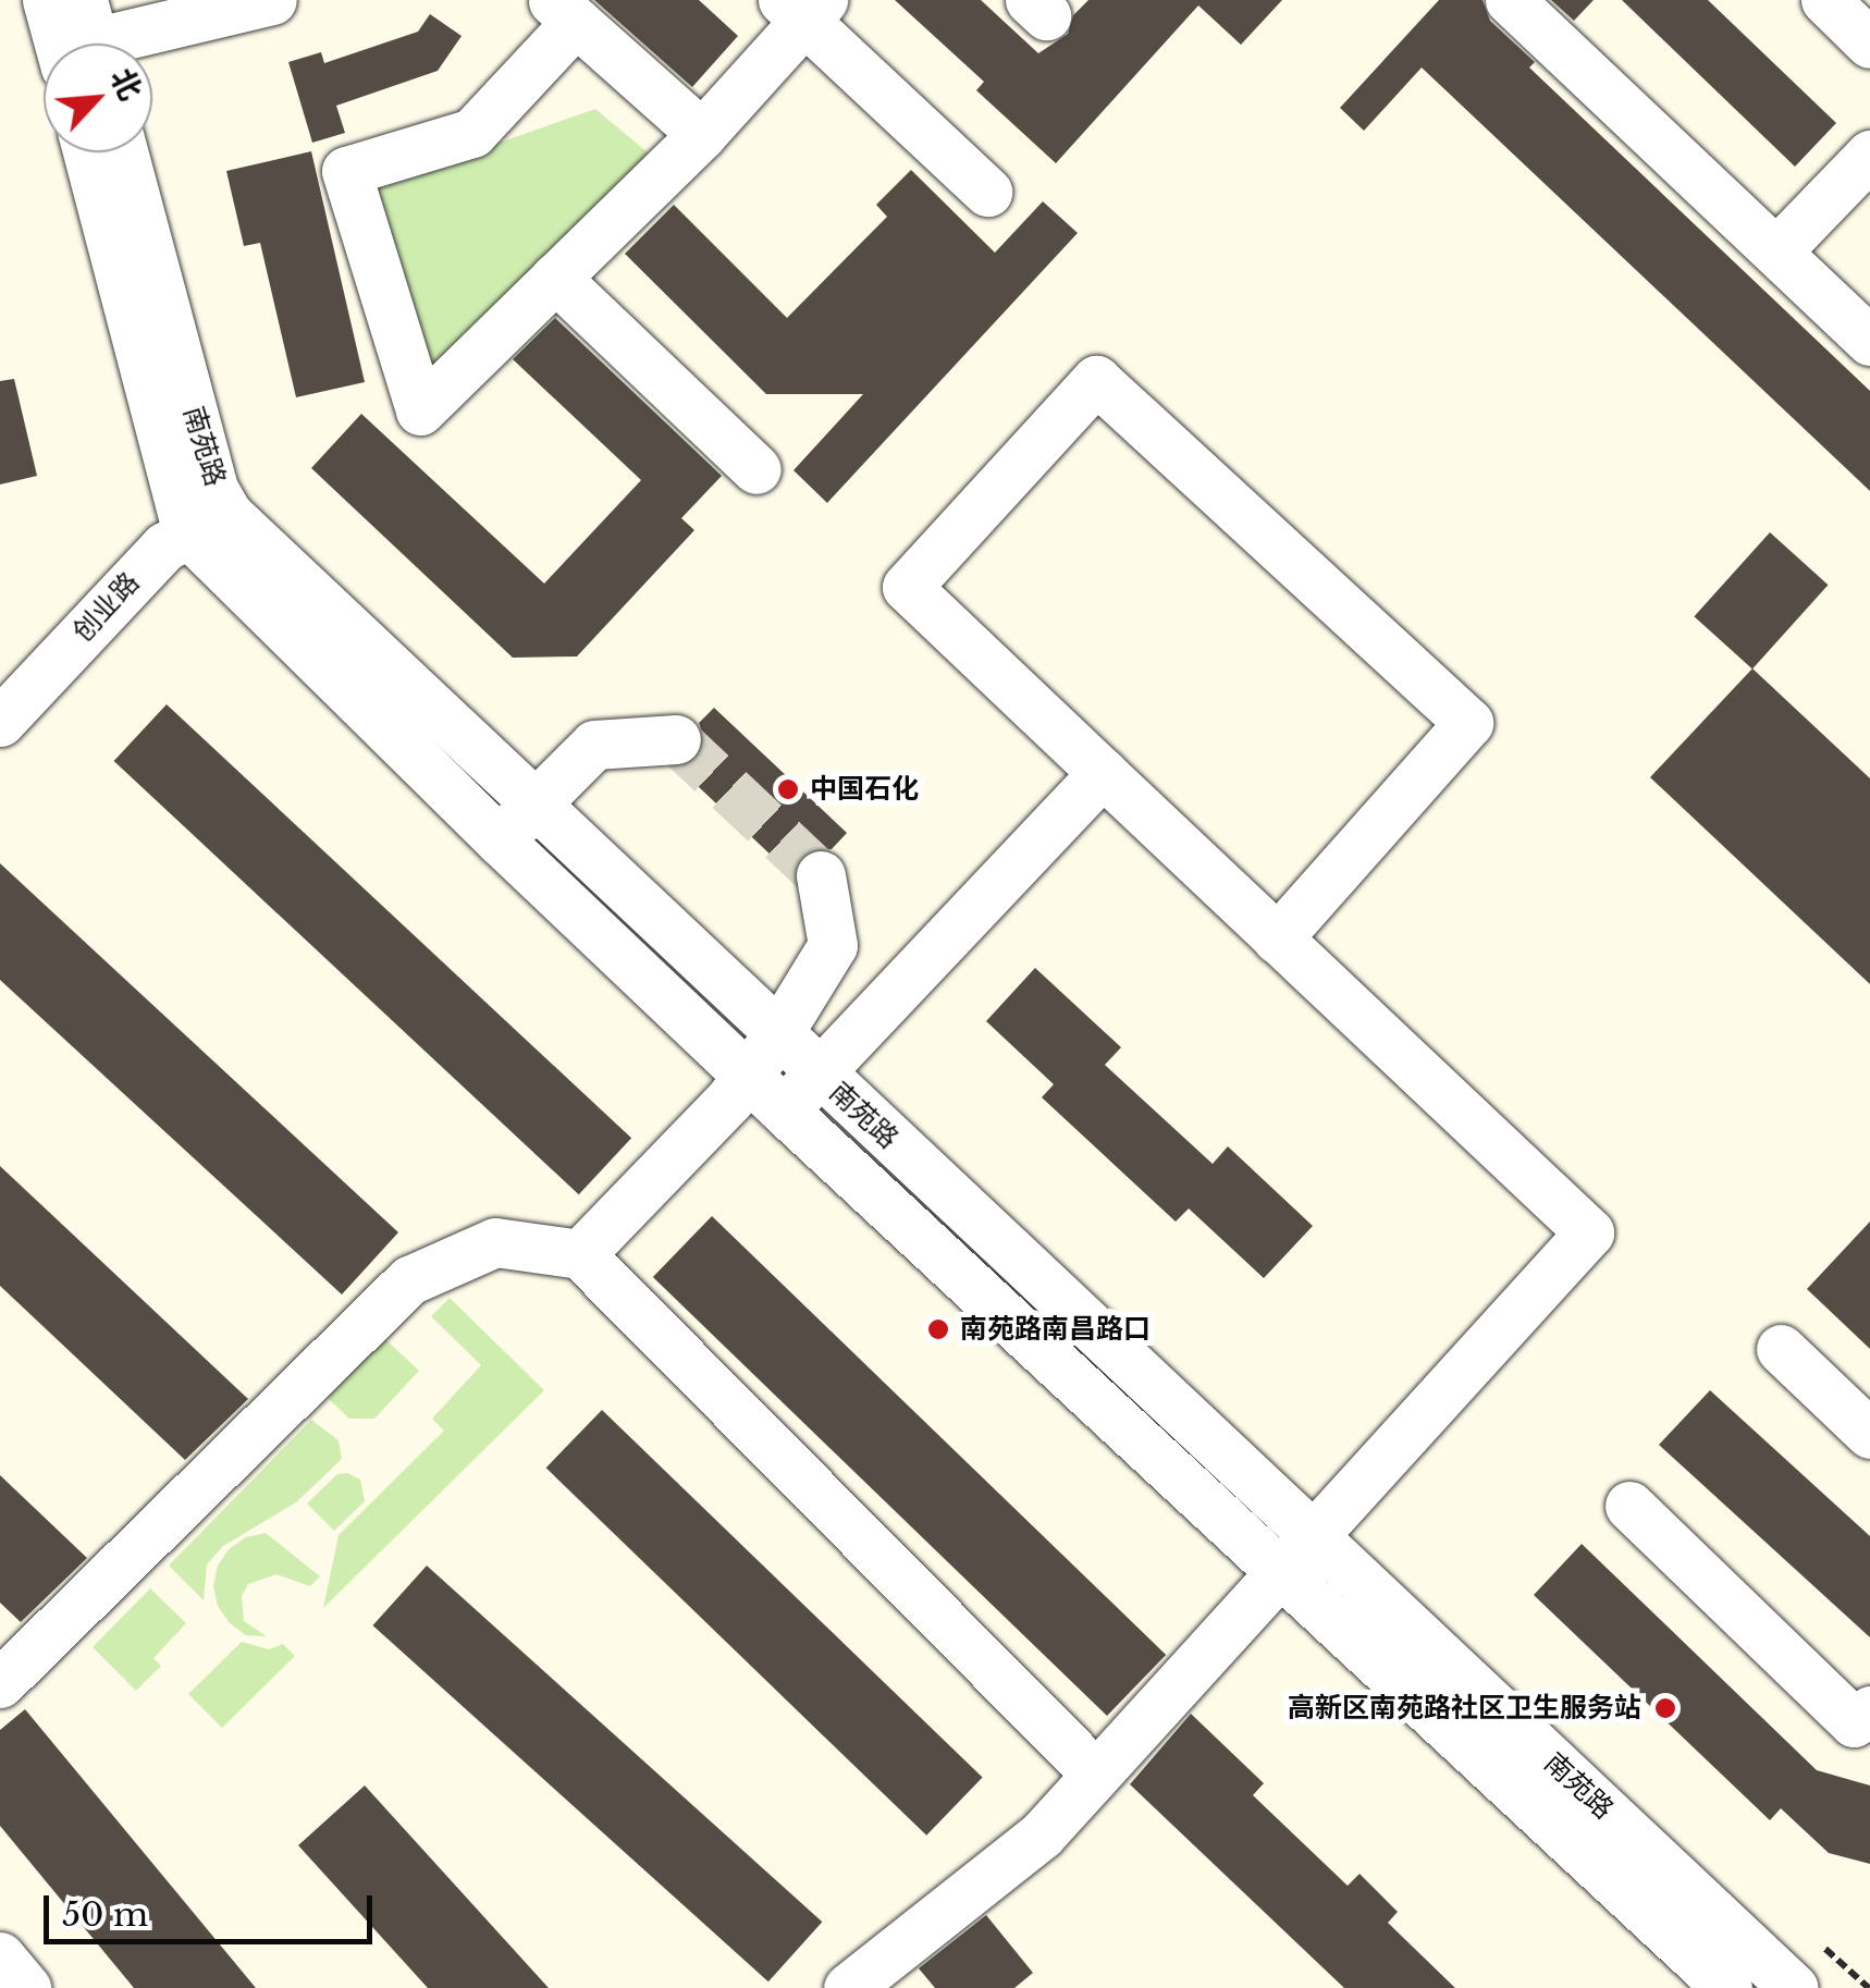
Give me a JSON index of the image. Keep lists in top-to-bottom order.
{
  "streets": {
    "street": ["南苑路", "创业路"]
  },
  "crossings": [
    ["南苑路", "创业路"]
  ],
  "places": ["中国石化", "南苑路南昌路口", "高新区南苑路社区卫生服务站"],
  "scale_bar": "50 m",
  "north": "top right"
}
